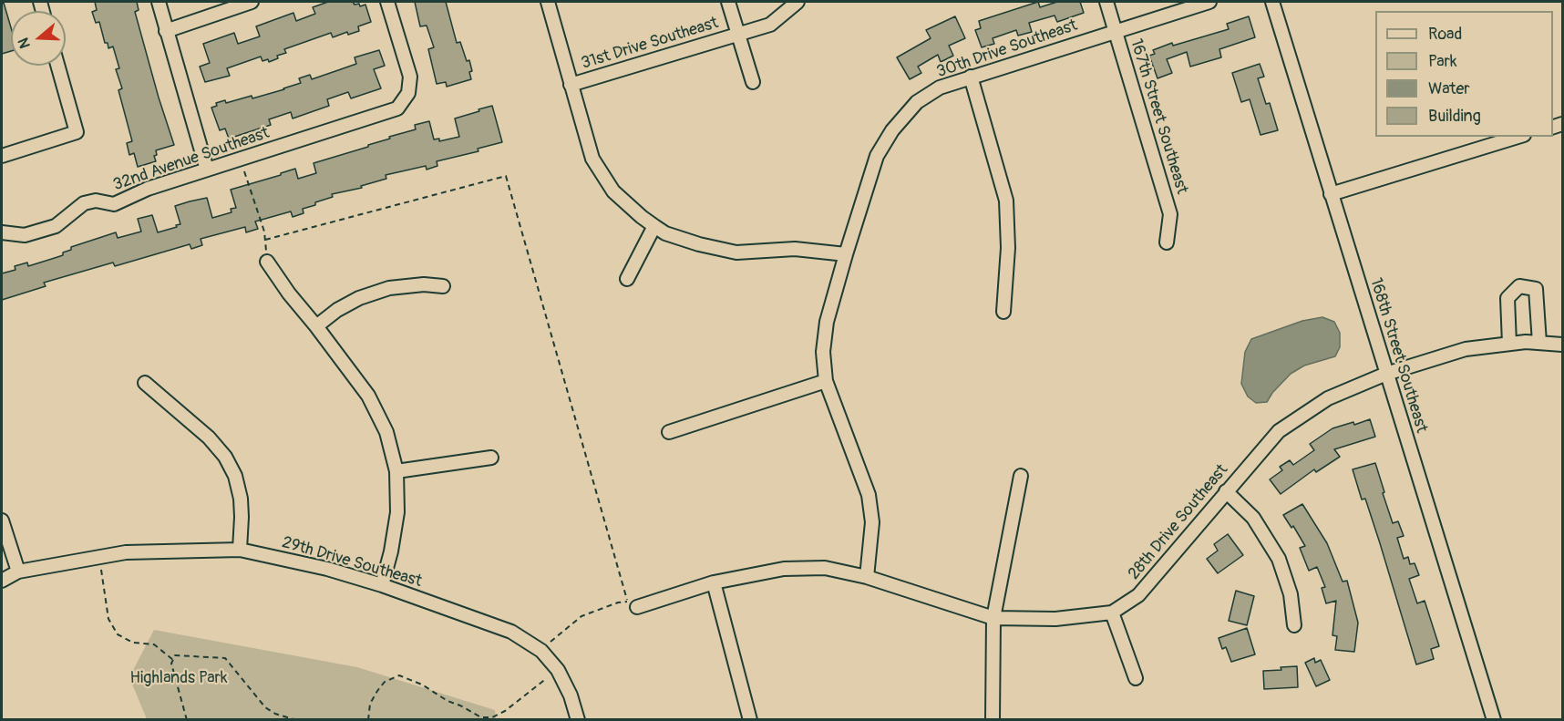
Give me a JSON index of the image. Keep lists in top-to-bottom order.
{
  "streets": {
    "street": [
      "31st Drive Southeast",
      "30th Drive Southeast",
      "167th Street Southeast",
      "32nd Avenue Southeast",
      "168th Street Southeast",
      "28th Drive Southeast",
      "29th Drive Southeast"
    ]
  },
  "crossings": [
    ["30th Drive Southeast", "167th Street Southeast"],
    ["30th Drive Southeast", "28th Drive Southeast"],
    ["168th Street Southeast", "28th Drive Southeast"]
  ],
  "parks": ["Highlands Park"],
  "legend": [
    "Road",
    "Park",
    "Water",
    "Building"
  ],
  "north": "left"
}
